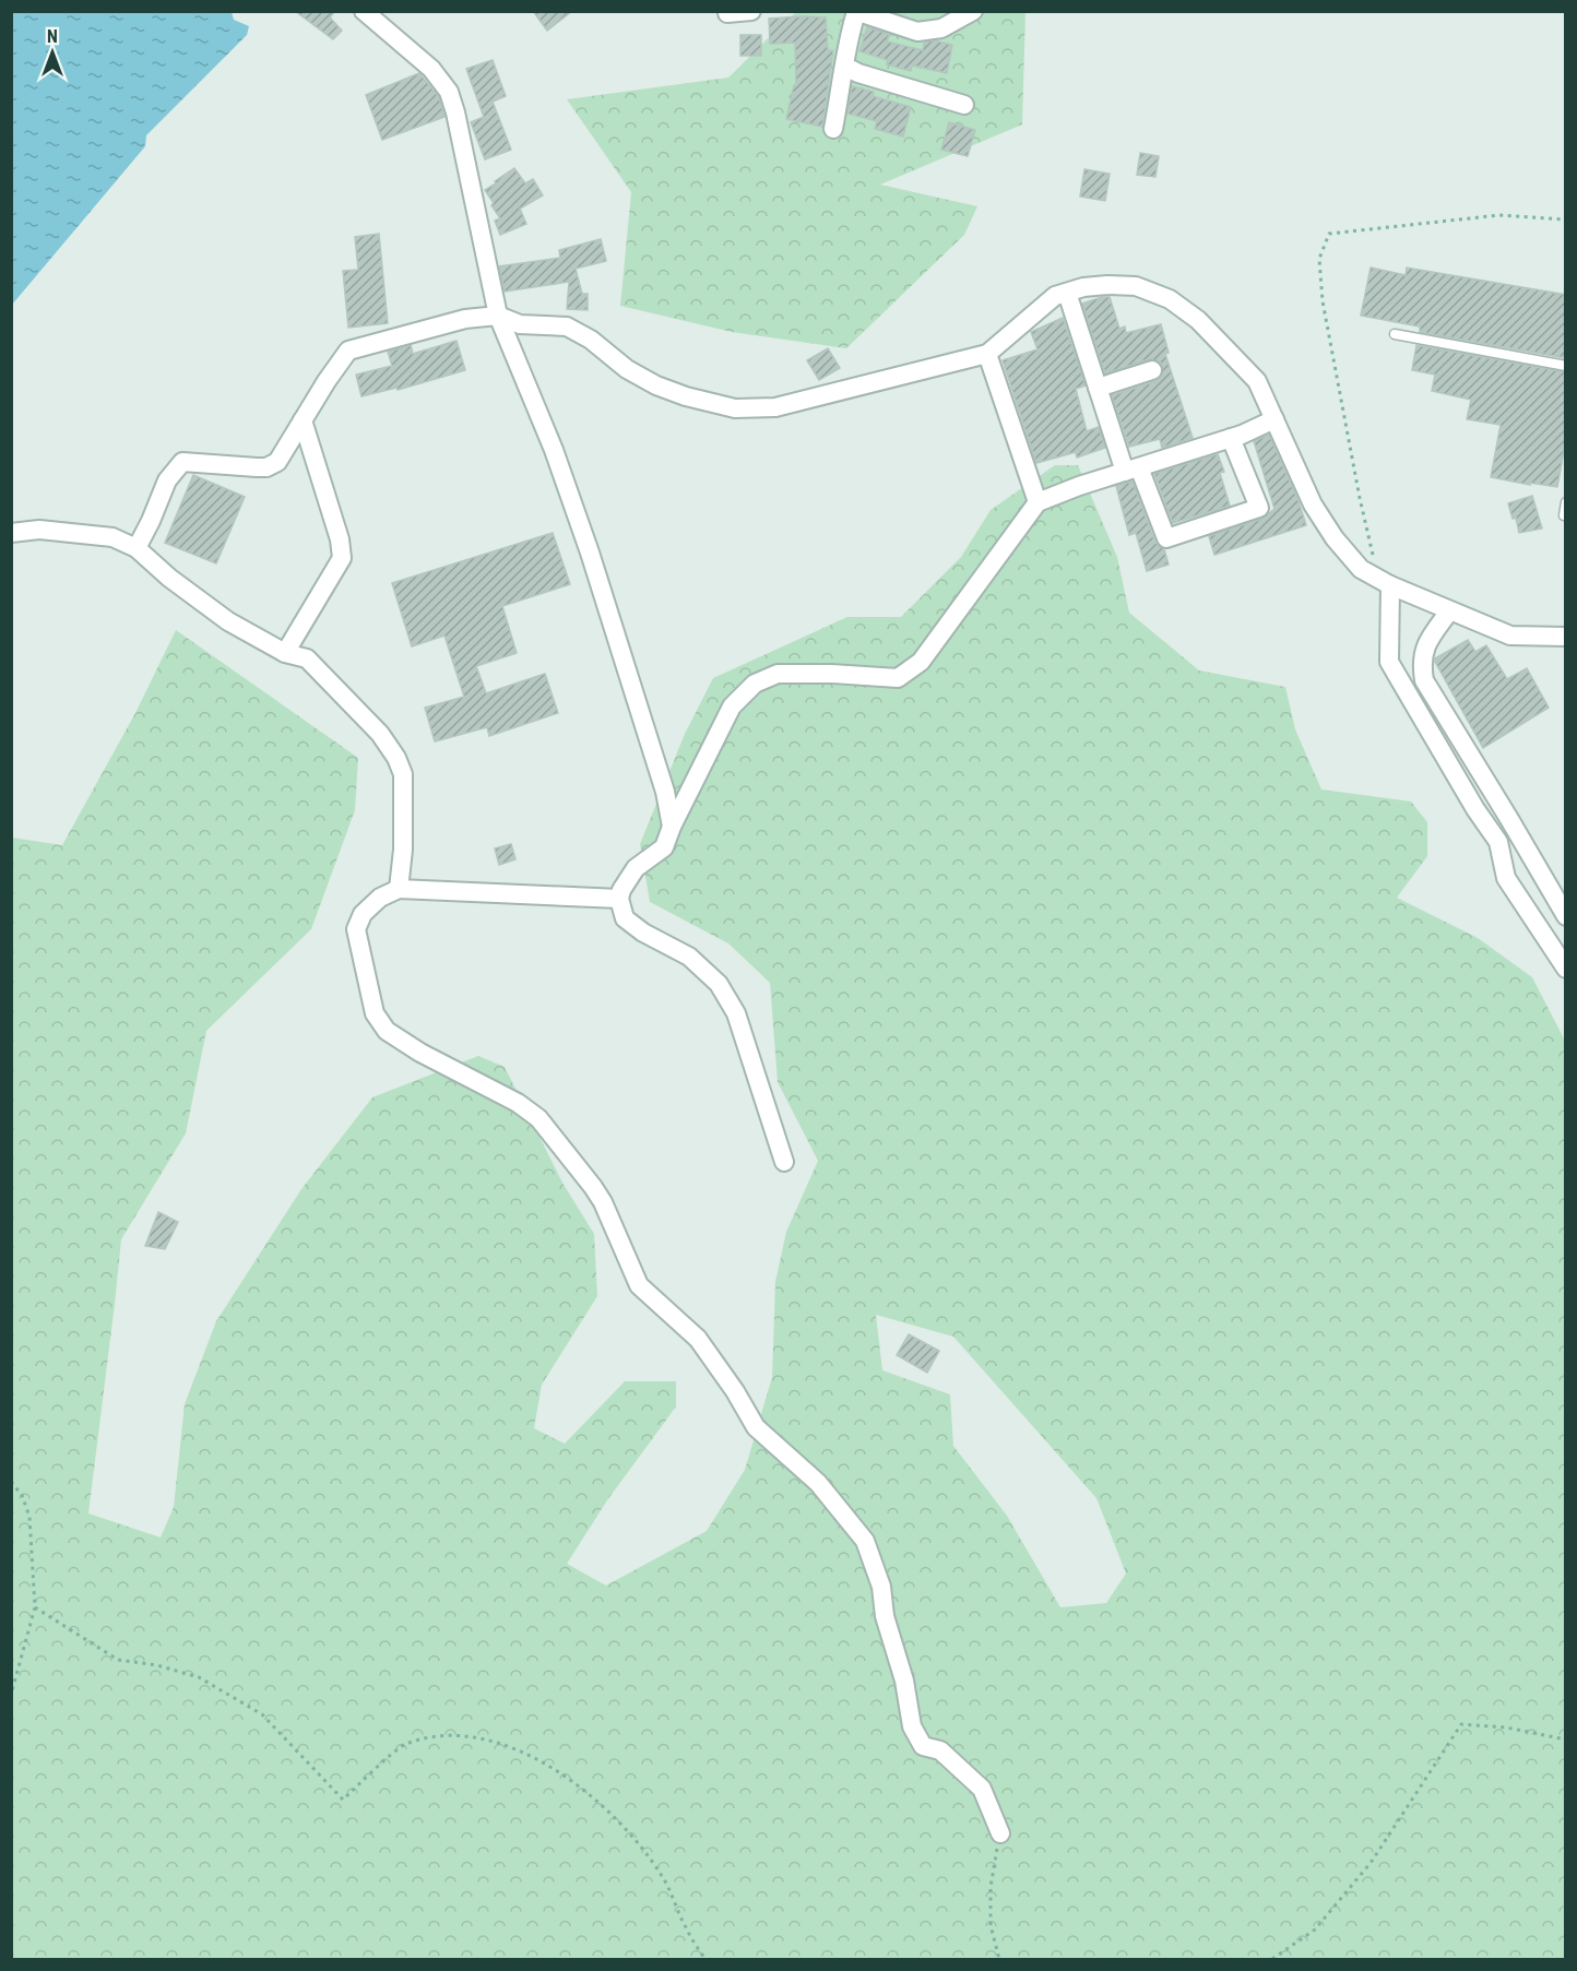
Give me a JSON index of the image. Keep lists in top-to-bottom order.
{
  "north": "top"
}
